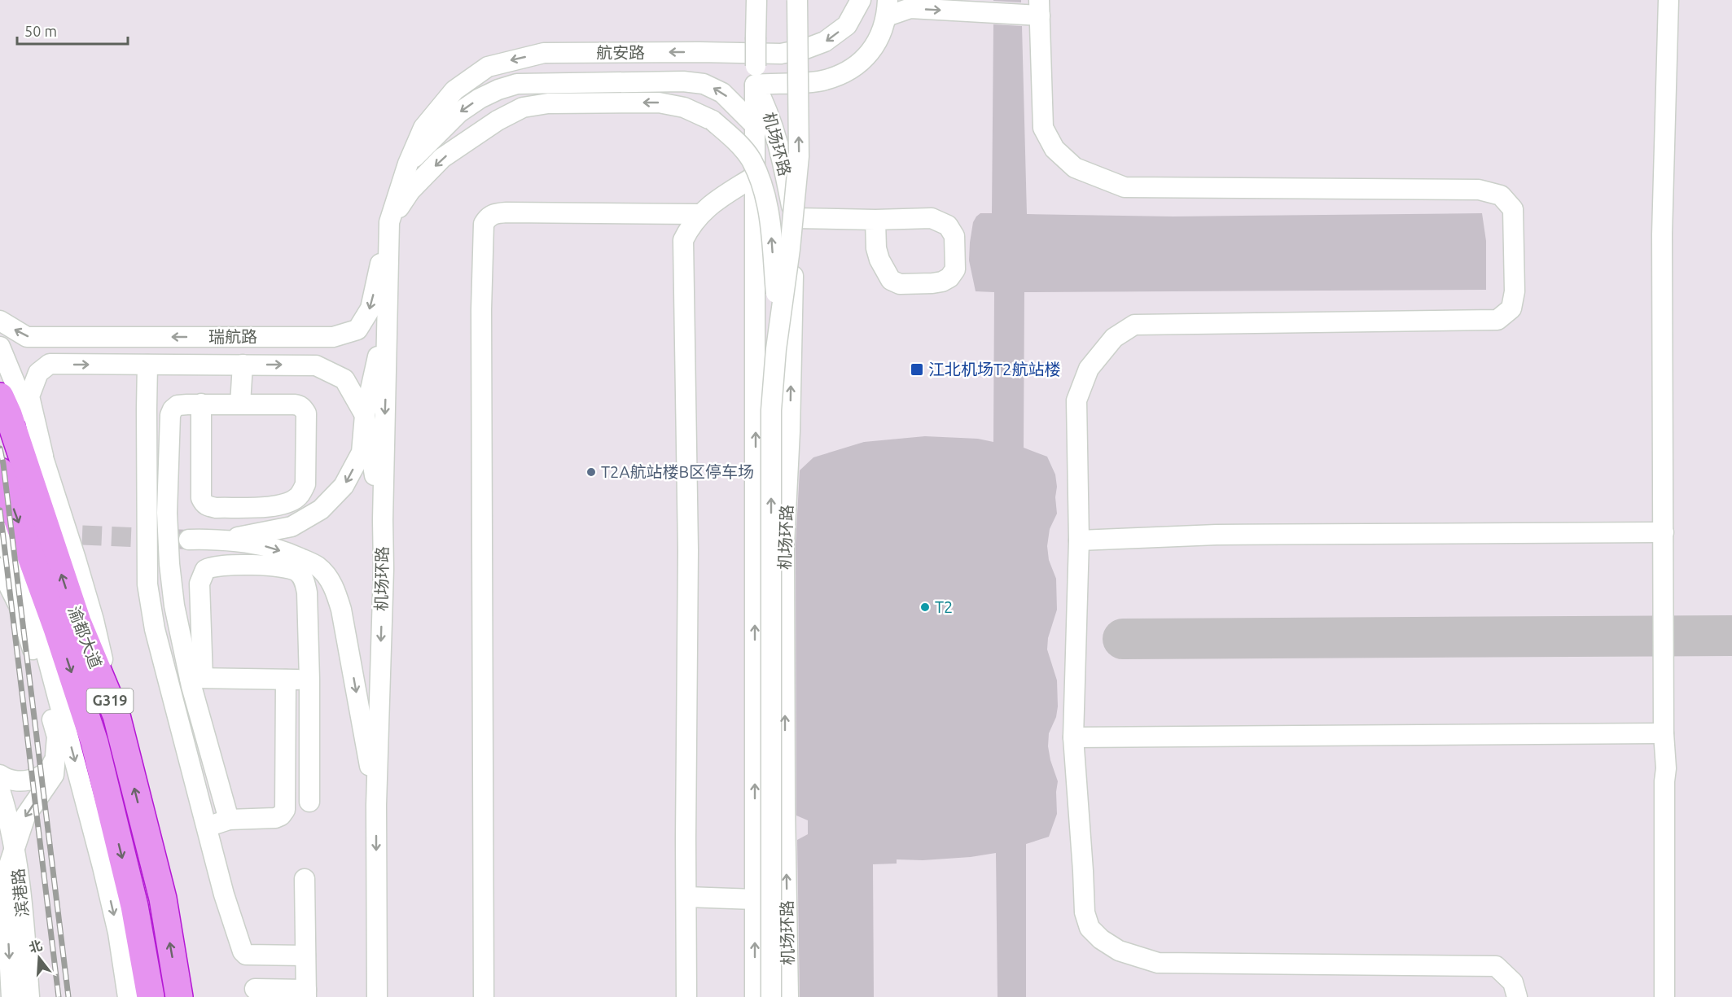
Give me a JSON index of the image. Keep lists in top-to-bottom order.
{
  "streets": {
    "highway": ["渝都大道", "G319"],
    "street": [
      "航安路",
      "机场环路",
      "瑞航路",
      "滨港路"
    ]
  },
  "crossings": [
    ["航安路", "机场环路"],
    ["机场环路", "瑞航路"]
  ],
  "one_way": ["航安路"],
  "places": {
    "transit": ["江北机场T2航站楼"],
    "other": ["T2A航站楼B区停车场", "T2"]
  },
  "scale_bar": "50 m",
  "north": "top"
}
